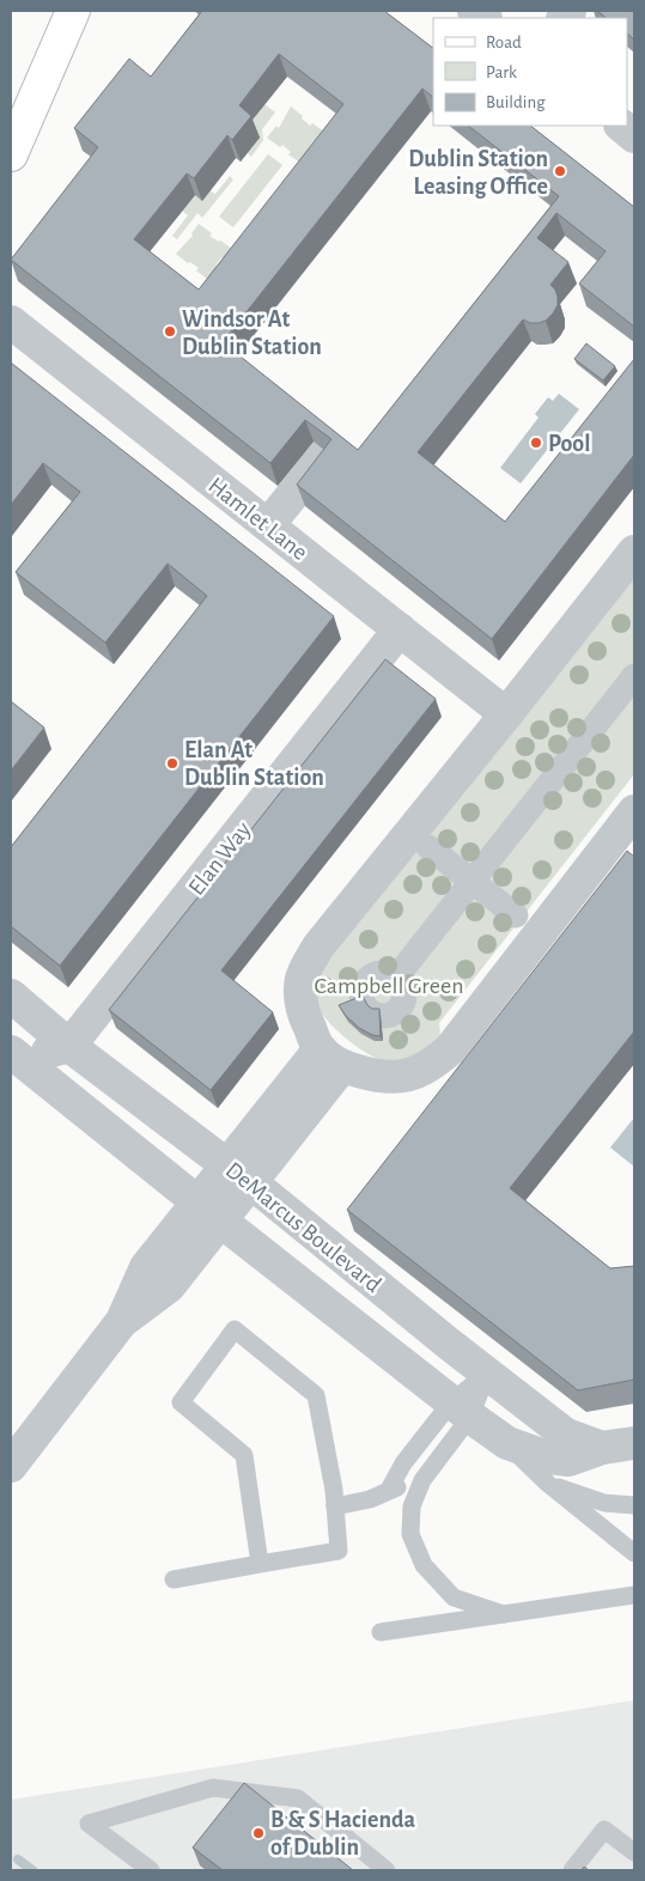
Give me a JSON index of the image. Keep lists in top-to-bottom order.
{
  "streets": {
    "street": ["Hamlet Lane", "Elan Way", "DeMarcus Boulevard"]
  },
  "crossings": [
    ["Hamlet Lane", "Elan Way"],
    ["Elan Way", "DeMarcus Boulevard"]
  ],
  "parks": ["Campbell Green"],
  "places": [
    "Dublin Station Leasing Office",
    "Windsor At Dublin Station",
    "Pool",
    "Elan At Dublin Station",
    "B & S Hacienda of Dublin"
  ],
  "legend": ["Road", "Park", "Building"]
}
